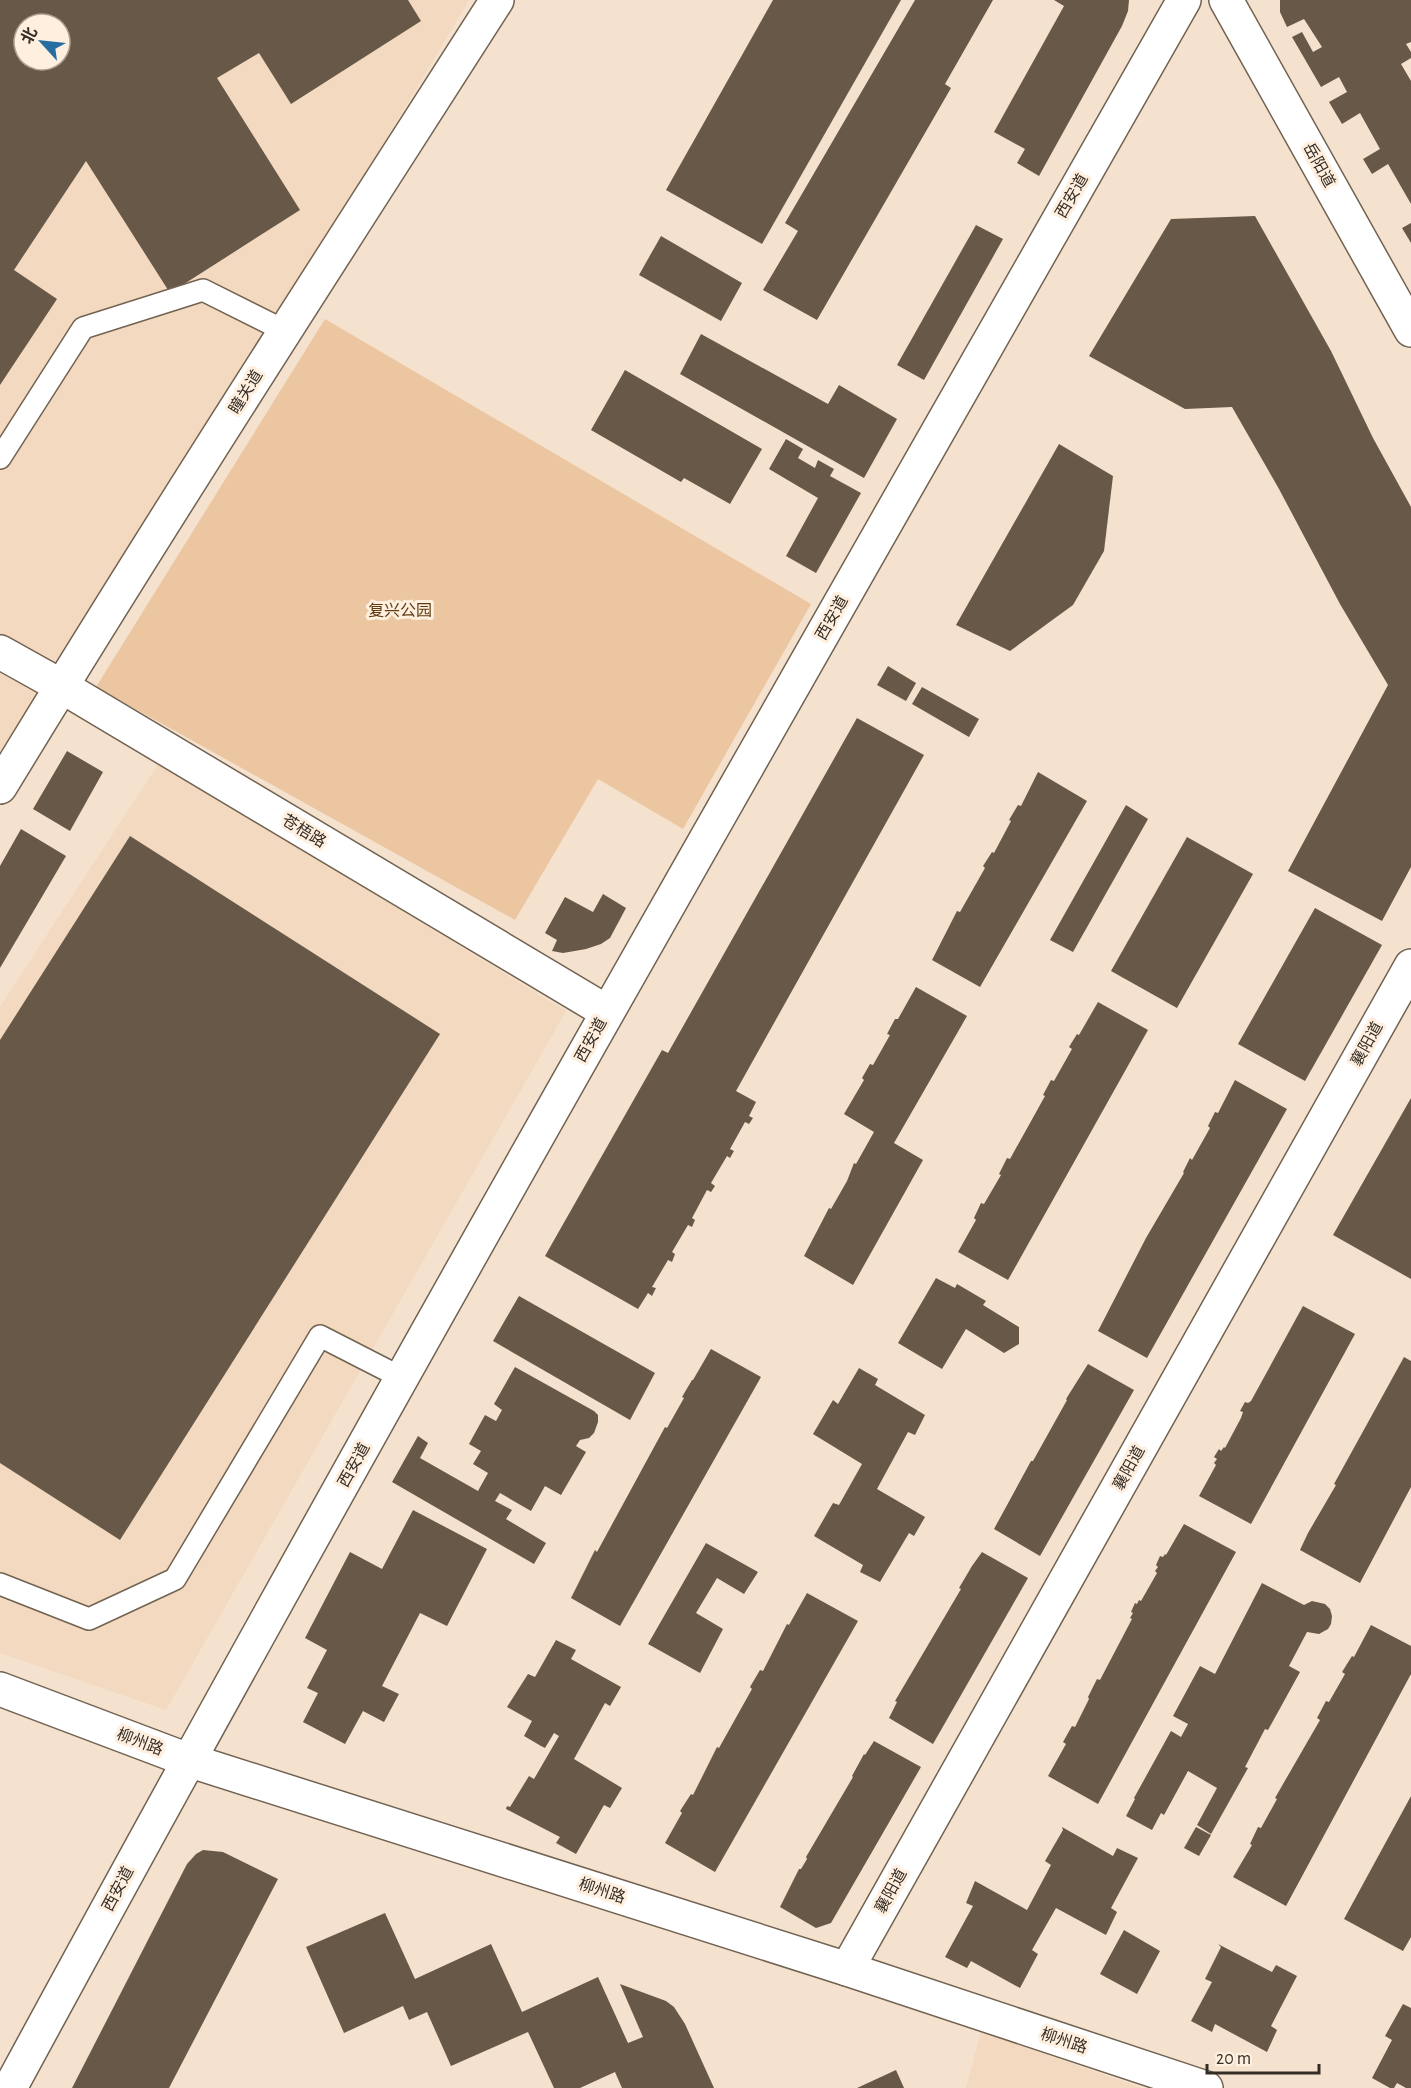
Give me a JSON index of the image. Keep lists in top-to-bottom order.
{
  "streets": {
    "street": [
      "岳阳道",
      "西安道",
      "瞳关道",
      "苍梧路",
      "襄阳道",
      "柳州路"
    ]
  },
  "crossings": [
    ["西安道", "苍梧路"],
    ["西安道", "柳州路"],
    ["瞳关道", "苍梧路"],
    ["襄阳道", "柳州路"]
  ],
  "parks": ["复兴公园"],
  "scale_bar": "20 m",
  "north": "top left"
}
